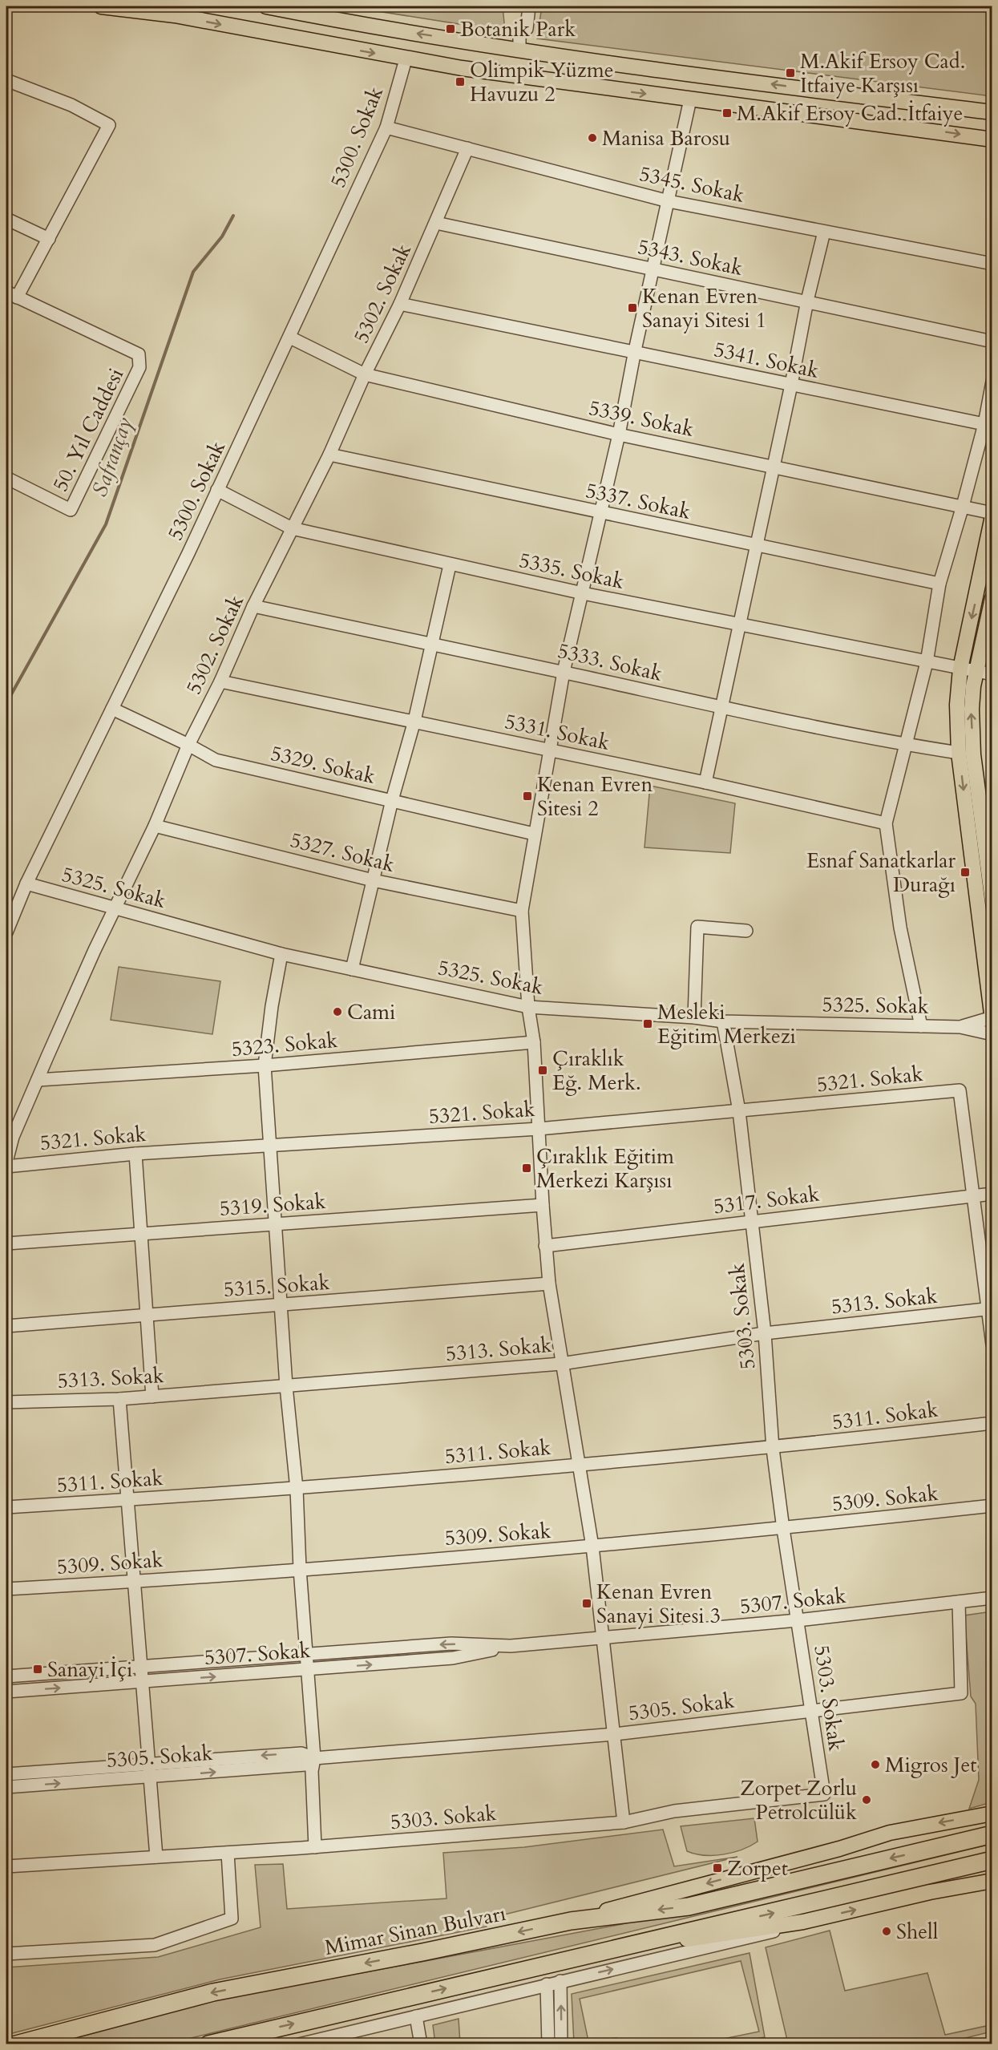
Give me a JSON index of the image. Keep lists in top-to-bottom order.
{
  "streets": {
    "highway": ["Mimar Sinan Bulvarı"],
    "street": [
      "5300. Sokak",
      "5345. Sokak",
      "5343. Sokak",
      "5302. Sokak",
      "5341. Sokak",
      "5339. Sokak",
      "50. Yıl Caddesi",
      "5337. Sokak",
      "5335. Sokak",
      "5333. Sokak",
      "5331. Sokak",
      "5329. Sokak",
      "5327. Sokak",
      "5325. Sokak",
      "5323. Sokak",
      "5321. Sokak",
      "5317. Sokak",
      "5319. Sokak",
      "5315. Sokak",
      "5313. Sokak",
      "5303. Sokak",
      "5311. Sokak",
      "5309. Sokak",
      "5307. Sokak",
      "5305. Sokak"
    ]
  },
  "crossings": [
    ["5300. Sokak", "5345. Sokak"],
    ["5300. Sokak", "5339. Sokak"],
    ["5300. Sokak", "5335. Sokak"],
    ["5300. Sokak", "5329. Sokak"],
    ["5300. Sokak", "5325. Sokak"],
    ["5345. Sokak", "5302. Sokak"],
    ["5343. Sokak", "5302. Sokak"],
    ["5302. Sokak", "5341. Sokak"],
    ["5302. Sokak", "5339. Sokak"],
    ["5302. Sokak", "5337. Sokak"],
    ["5302. Sokak", "5335. Sokak"],
    ["5302. Sokak", "5333. Sokak"],
    ["5302. Sokak", "5331. Sokak"],
    ["5302. Sokak", "5329. Sokak"],
    ["5302. Sokak", "5327. Sokak"],
    ["5302. Sokak", "5325. Sokak"],
    ["5302. Sokak", "5323. Sokak"],
    ["5325. Sokak", "5303. Sokak"],
    ["5321. Sokak", "5317. Sokak"],
    ["5321. Sokak", "5303. Sokak"],
    ["5317. Sokak", "5303. Sokak"],
    ["5313. Sokak", "5303. Sokak"],
    ["5303. Sokak", "5311. Sokak"],
    ["5303. Sokak", "5309. Sokak"],
    ["5303. Sokak", "5307. Sokak"],
    ["5303. Sokak", "5305. Sokak"],
    ["5307. Sokak", "5305. Sokak"]
  ],
  "water": ["Safrançay"],
  "places": {
    "transit": [
      "Botanik Park",
      "M.Akif Ersoy Cad. İtfaiye Karşısı",
      "Olimpik Yüzme Havuzu 2",
      "M.Akif Ersoy Cad. İtfaiye",
      "Kenan Evren Sanayi Sitesi 1",
      "Kenan Evren Sitesi 2",
      "Esnaf Sanatkarlar Durağı",
      "Mesleki Eğitim Merkezi",
      "Çıraklık Eğ. Merk.",
      "Çıraklık Eğitim Merkezi Karşısı",
      "Kenan Evren Sanayi Sitesi 3",
      "Sanayi İçi",
      "Zorpet"
    ],
    "other": [
      "Manisa Barosu",
      "Cami",
      "Migros Jet",
      "Zorpet Zorlu Petrolcülük",
      "Shell"
    ]
  }
}
